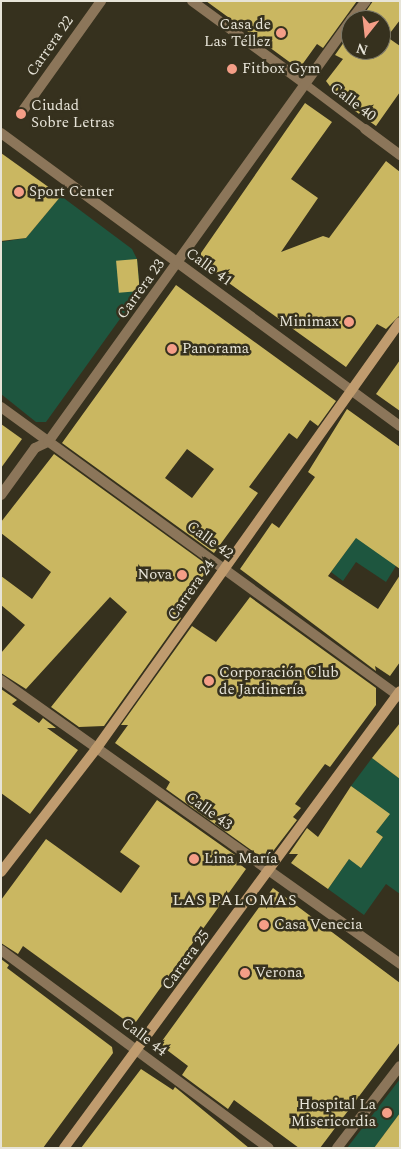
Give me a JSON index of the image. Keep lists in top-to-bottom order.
{
  "streets": {
    "main road": ["Carrera 24", "Carrera 25"],
    "street": [
      "Carrera 22",
      "Calle 40",
      "Calle 41",
      "Carrera 23",
      "Calle 42",
      "Calle 43",
      "Calle 44"
    ]
  },
  "crossings": [
    ["Calle 40", "Carrera 23"],
    ["Calle 41", "Carrera 23"],
    ["Calle 41", "Carrera 24"],
    ["Carrera 23", "Calle 42"],
    ["Calle 42", "Carrera 24"],
    ["Calle 42", "Carrera 25"],
    ["Carrera 24", "Calle 43"],
    ["Calle 43", "Carrera 25"],
    ["Carrera 25", "Calle 44"]
  ],
  "districts": ["LAS PALOMAS"],
  "places": [
    "Casa de Las Téllez",
    "Fitbox Gym",
    "Ciudad Sobre Letras",
    "Sport Center",
    "Minimax",
    "Panorama",
    "Nova",
    "Corporación Club de Jardinería",
    "Lina María",
    "Casa Venecia",
    "Verona",
    "Hospital La Misericordia"
  ],
  "north": "bottom"
}
